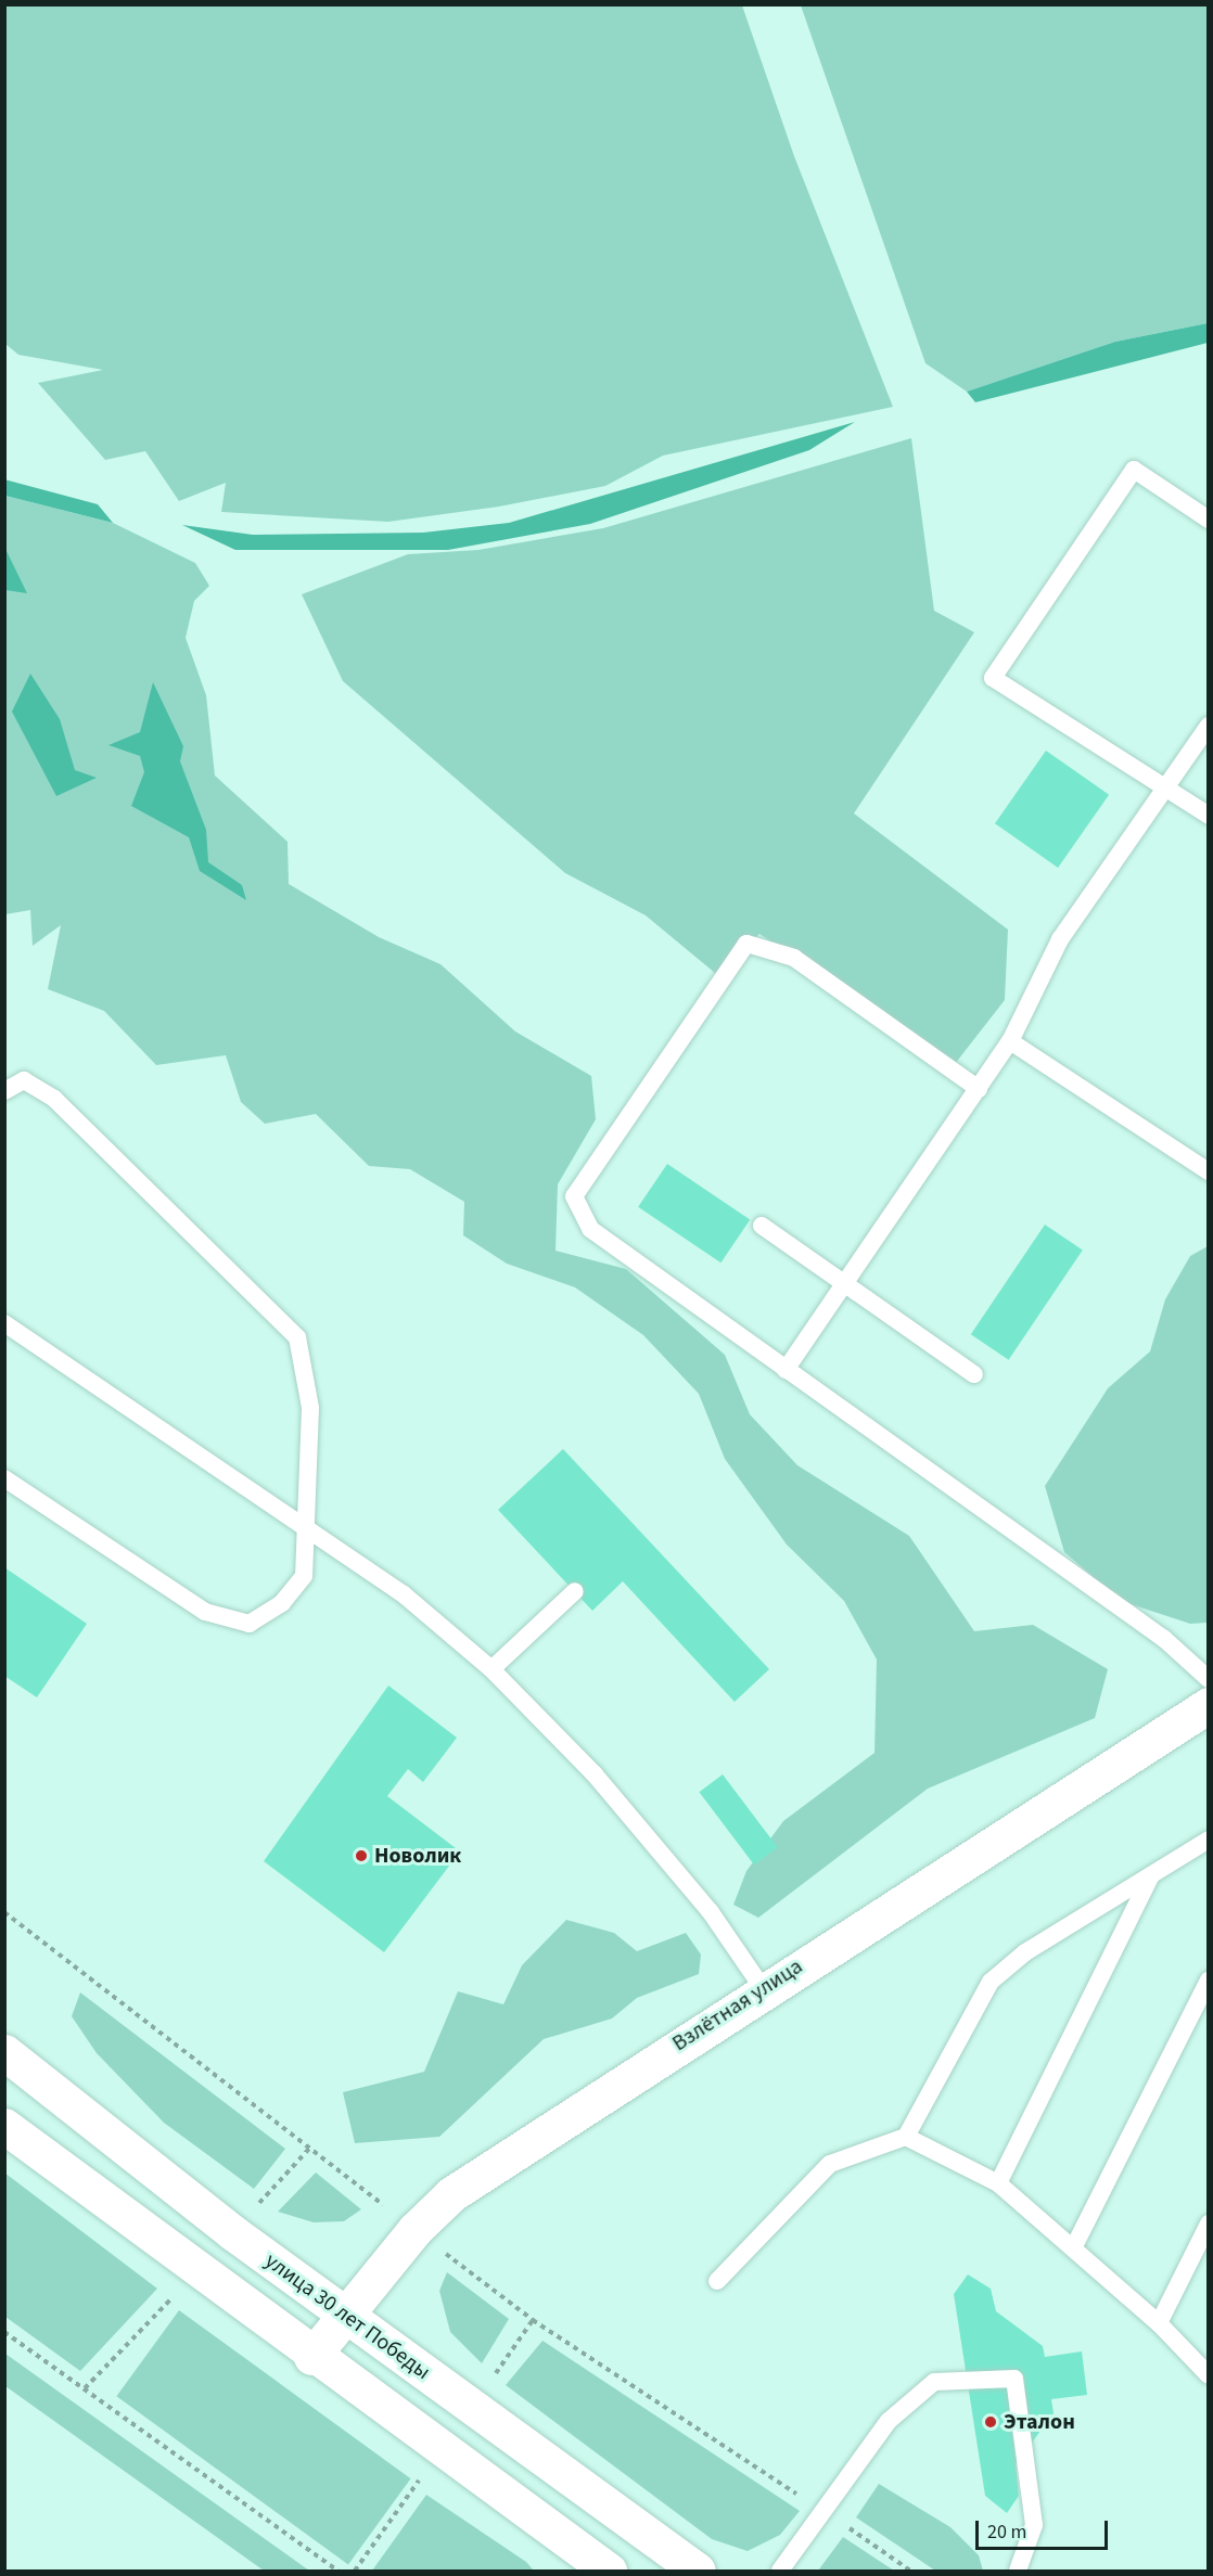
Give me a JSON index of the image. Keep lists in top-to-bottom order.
{
  "streets": {
    "main road": ["Взлётная улица", "улица 30 лет Победы"]
  },
  "crossings": [
    ["Взлётная улица", "улица 30 лет Победы"]
  ],
  "places": ["Новолик", "Эталон"],
  "scale_bar": "20 m"
}
